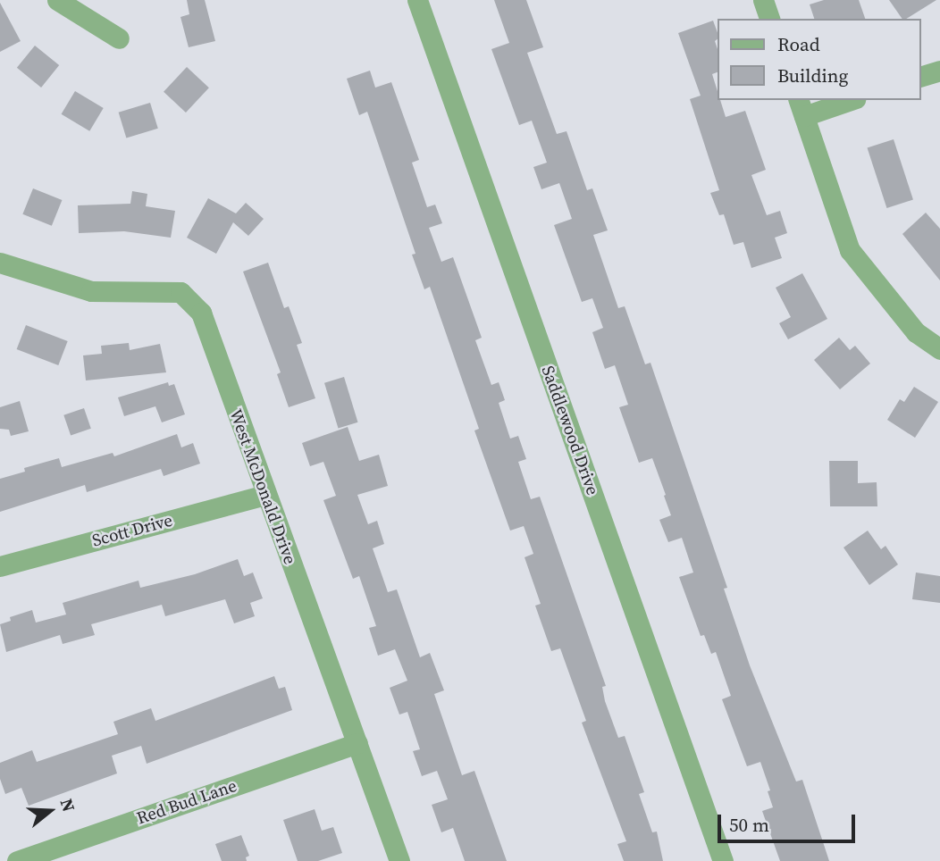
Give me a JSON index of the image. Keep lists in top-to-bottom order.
{
  "streets": {
    "street": [
      "Saddlewood Drive",
      "West McDonald Drive",
      "Scott Drive",
      "Red Bud Lane"
    ]
  },
  "crossings": [
    ["West McDonald Drive", "Scott Drive"],
    ["West McDonald Drive", "Red Bud Lane"]
  ],
  "legend": ["Road", "Building"],
  "scale_bar": "50 m",
  "north": "right"
}
